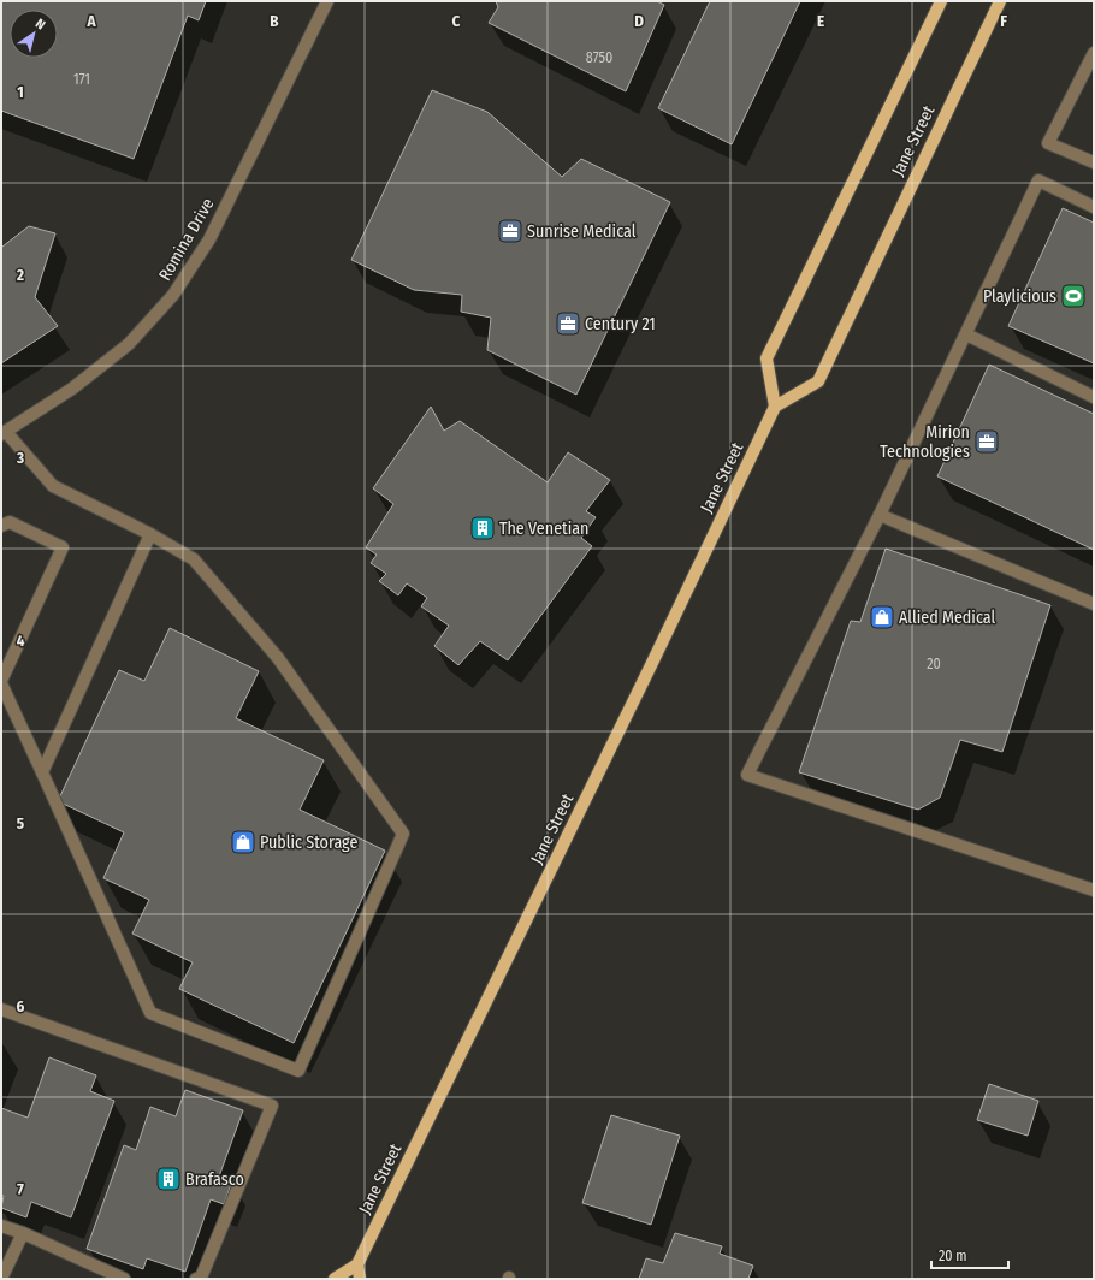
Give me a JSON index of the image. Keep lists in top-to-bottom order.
{
  "streets": {
    "main road": ["Jane Street"],
    "street": ["Romina Drive"]
  },
  "places": {
    "office": ["Sunrise Medical", "Century 21", "Mirion Technologies"],
    "sports": ["Playlicious"],
    "building": ["The Venetian", "Brafasco"],
    "shop": ["Allied Medical", "Public Storage"]
  },
  "house_numbers": ["8750", "171", "20"],
  "scale_bar": "20 m",
  "north": "top right",
  "grid": {
    "columns": [
      "A",
      "B",
      "C",
      "D",
      "E",
      "F"
    ],
    "rows": [
      "1",
      "2",
      "3",
      "4",
      "5",
      "6",
      "7"
    ]
  }
}
